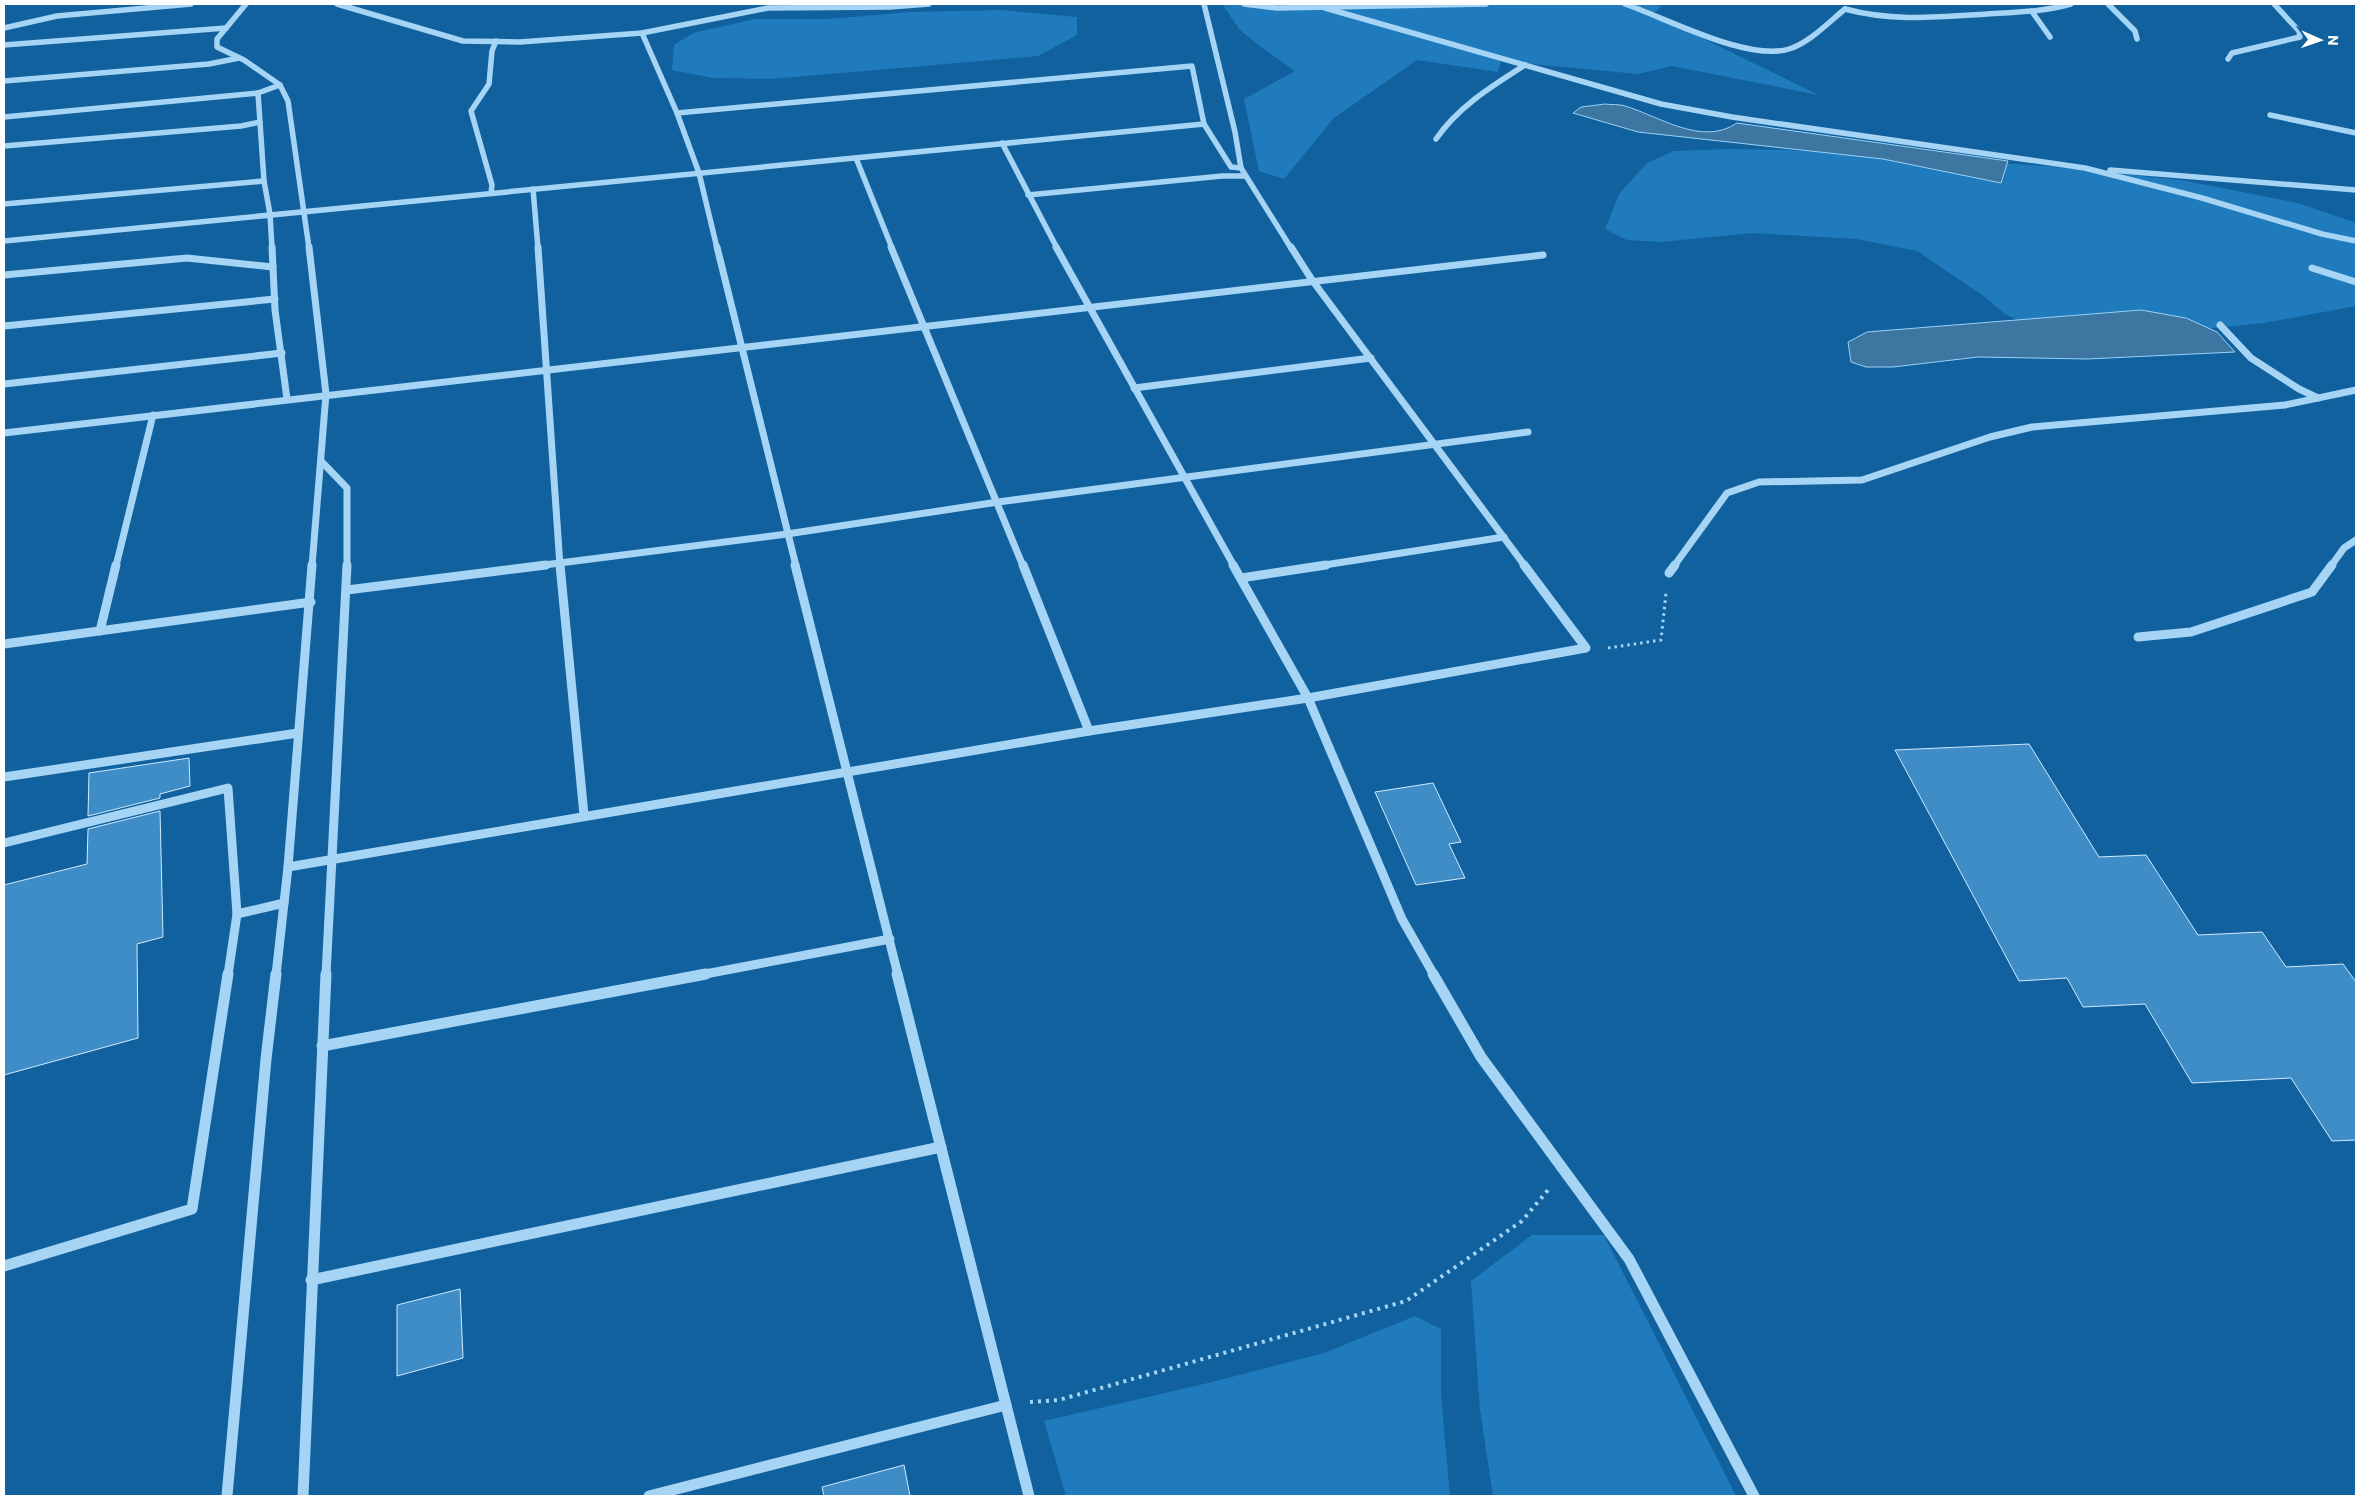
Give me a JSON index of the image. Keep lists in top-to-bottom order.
{
  "north": "right"
}
